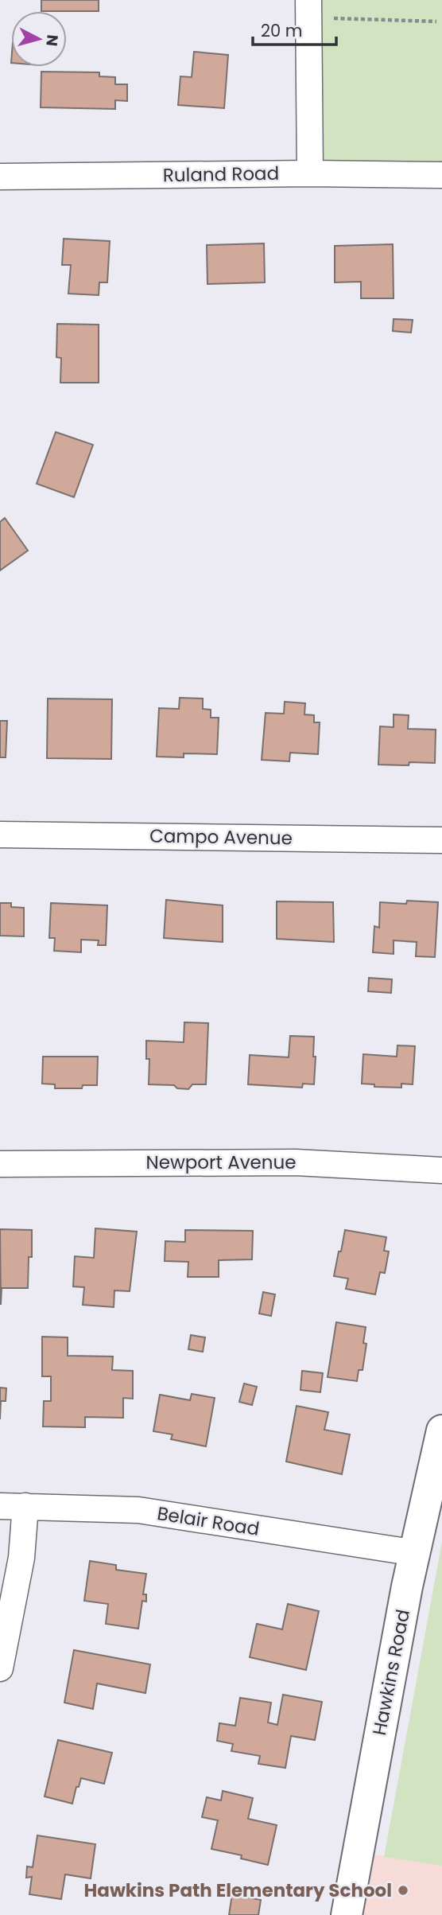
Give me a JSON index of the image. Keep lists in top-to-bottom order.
{
  "streets": {
    "street": [
      "Ruland Road",
      "Campo Avenue",
      "Newport Avenue",
      "Belair Road",
      "Hawkins Road"
    ]
  },
  "crossings": [
    ["Belair Road", "Hawkins Road"]
  ],
  "places": ["Hawkins Path Elementary School"],
  "scale_bar": "20 m",
  "north": "right"
}
